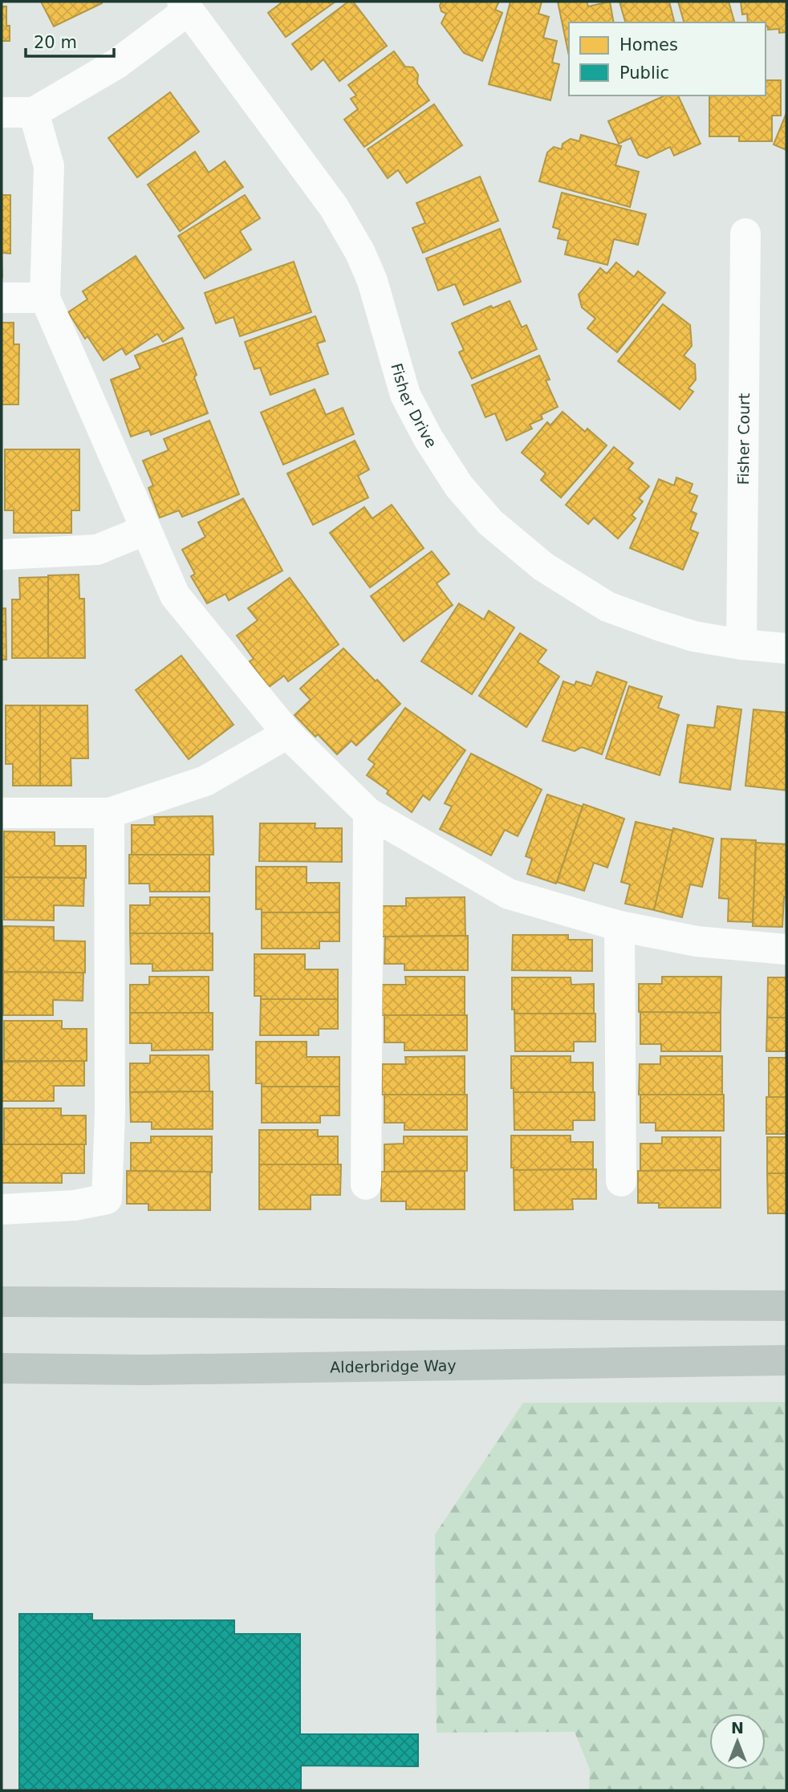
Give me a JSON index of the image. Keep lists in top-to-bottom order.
{
  "streets": {
    "main road": ["Alderbridge Way"],
    "street": ["Fisher Drive", "Fisher Court"]
  },
  "crossings": [
    ["Fisher Drive", "Fisher Court"]
  ],
  "legend": ["Homes", "Public"],
  "scale_bar": "20 m",
  "north": "top"
}
